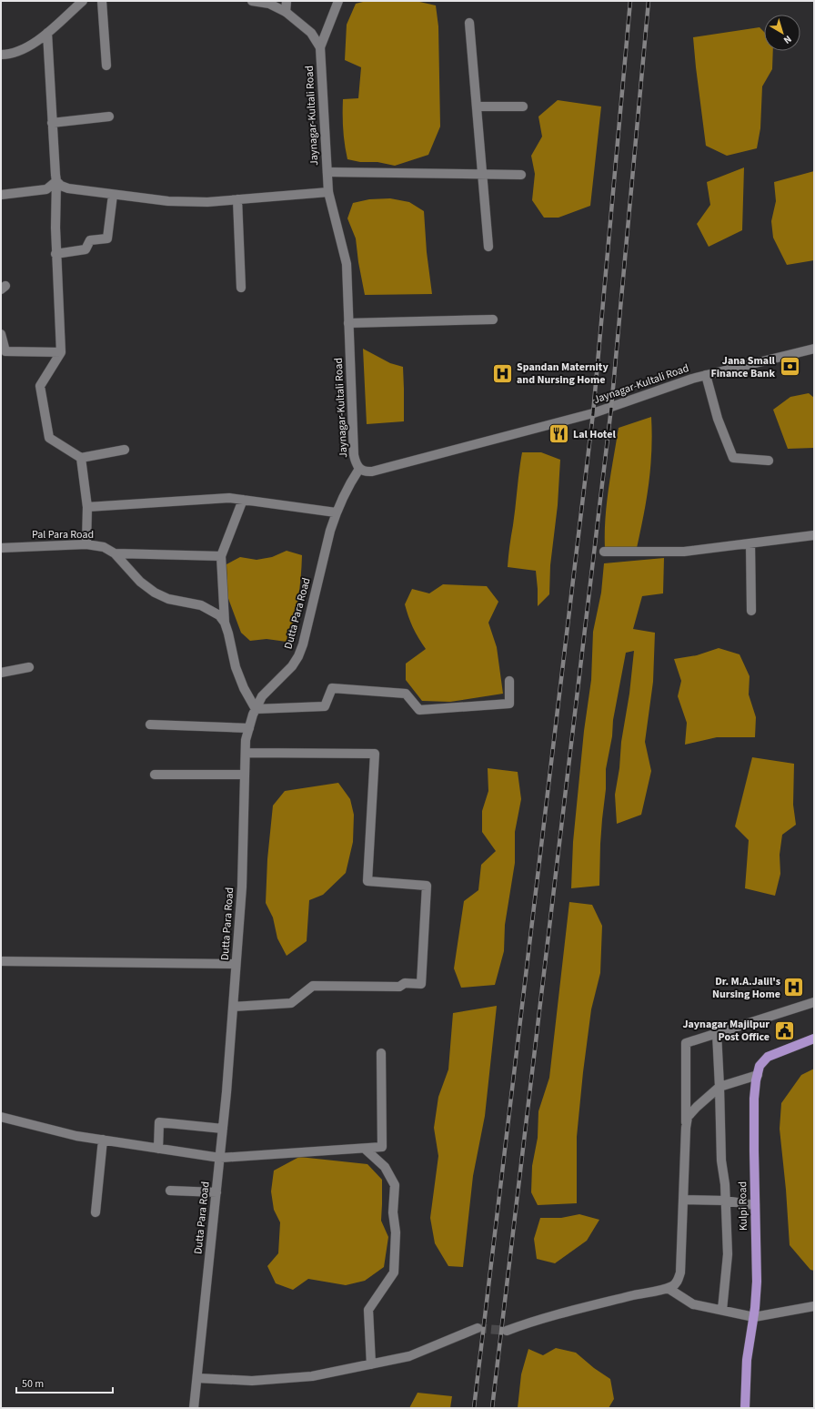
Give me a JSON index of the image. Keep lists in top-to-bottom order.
{
  "streets": {
    "main road": ["Kulpi Road"],
    "street": ["Jaynagar-Kultali Road", "Pal Para Road", "Dutta Para Road"]
  },
  "crossings": [
    ["Jaynagar-Kultali Road", "Dutta Para Road"]
  ],
  "places": {
    "bank": ["Jana Small Finance Bank"],
    "hospital": ["Spandan Maternity and Nursing Home", "Dr. M.A.Jalil's Nursing Home"],
    "restaurant": ["Lal Hotel"],
    "public building": ["Jaynagar Majilpur Post Office"]
  },
  "scale_bar": "50 m",
  "north": "bottom right"
}
